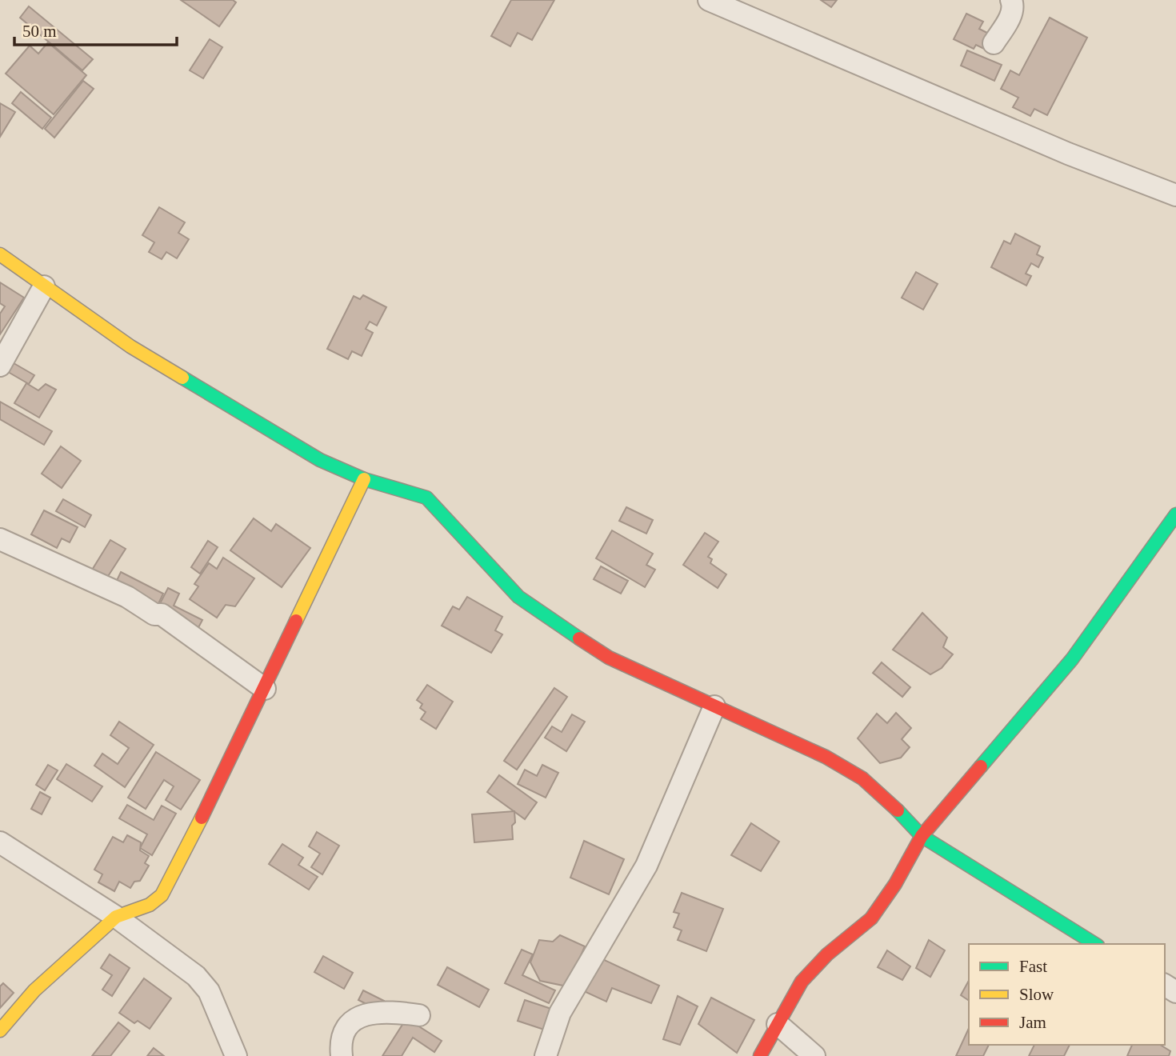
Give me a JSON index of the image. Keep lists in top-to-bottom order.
{
  "legend": ["Fast", "Slow", "Jam"],
  "scale_bar": "50 m"
}
